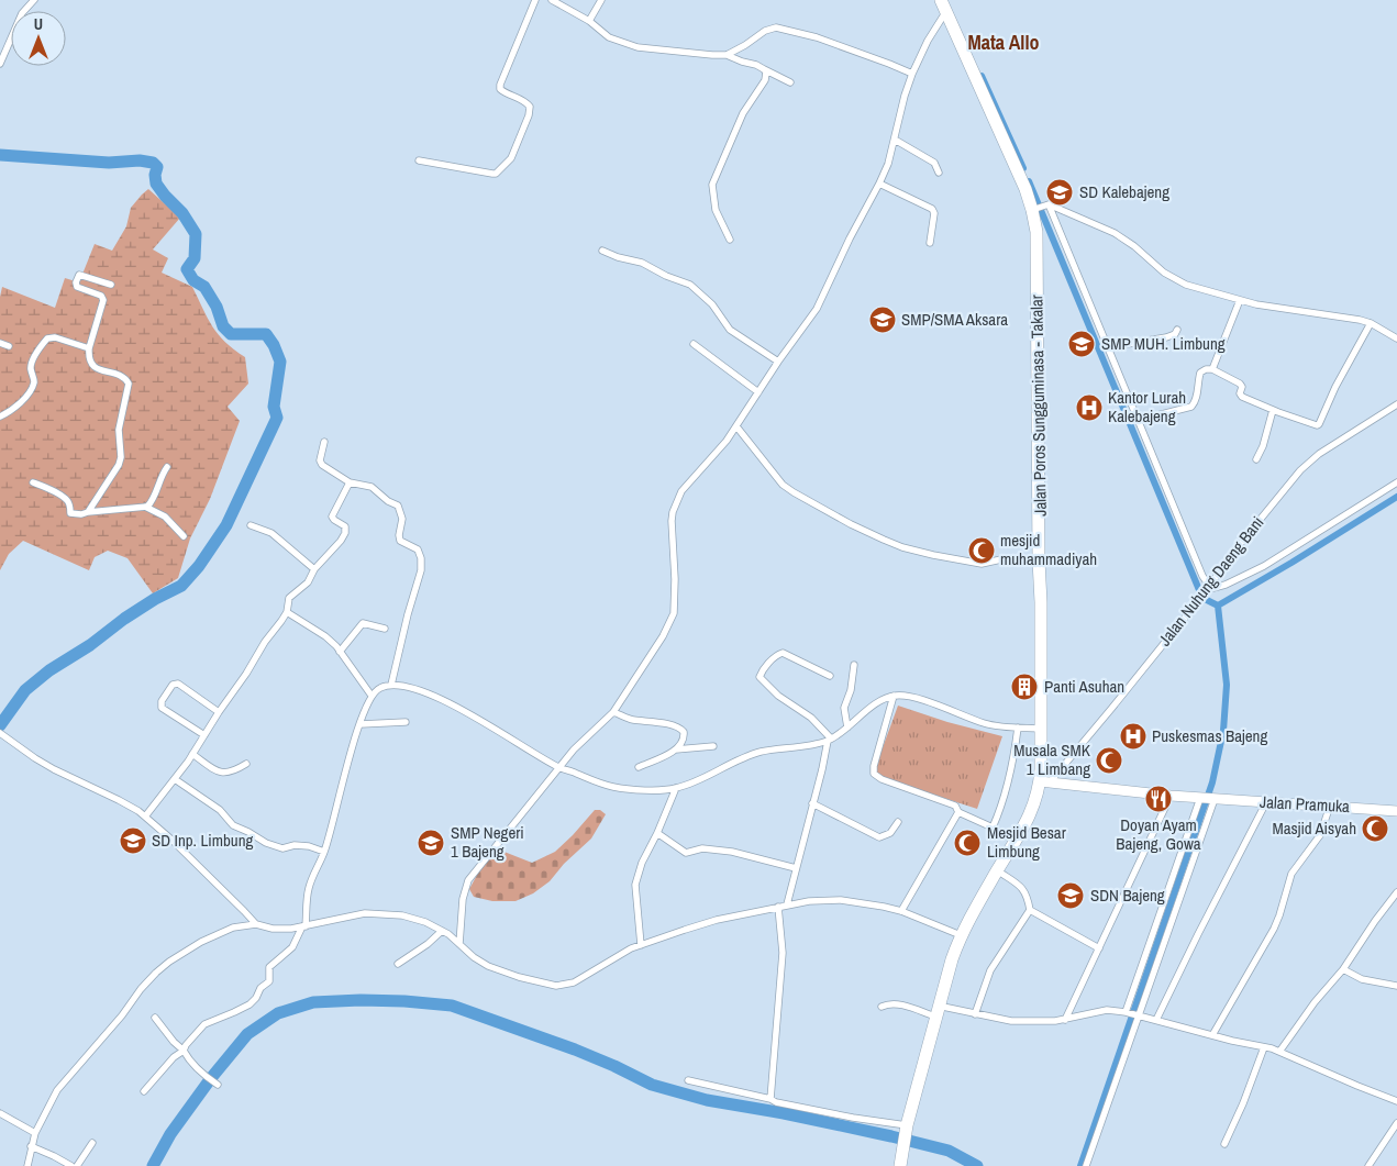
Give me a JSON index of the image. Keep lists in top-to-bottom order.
{
  "streets": {
    "highway": ["Jalan Poros Sungguminasa - Takalar"],
    "street": ["Jalan Nuhung Daeng Bani", "Jalan Pramuka"]
  },
  "crossings": [
    ["Jalan Poros Sungguminasa - Takalar", "Jalan Nuhung Daeng Bani"],
    ["Jalan Poros Sungguminasa - Takalar", "Jalan Pramuka"],
    ["Jalan Nuhung Daeng Bani", "Jalan Pramuka"]
  ],
  "districts": ["Mata Allo"],
  "places": {
    "school or university": [
      "SD Kalebajeng",
      "SMP/SMA Aksara",
      "SMP MUH. Limbung",
      "SD Inp. Limbung",
      "SMP Negeri 1 Bajeng",
      "SDN Bajeng"
    ],
    "hospital": ["Kantor Lurah Kalebajeng", "Puskesmas Bajeng"],
    "mosque": [
      "mesjid muhammadiyah",
      "Musala SMK 1 Limbang",
      "Masjid Aisyah",
      "Mesjid Besar Limbung"
    ],
    "building": ["Panti Asuhan"],
    "restaurant": ["Doyan Ayam Bajeng, Gowa"]
  },
  "north": "top"
}
